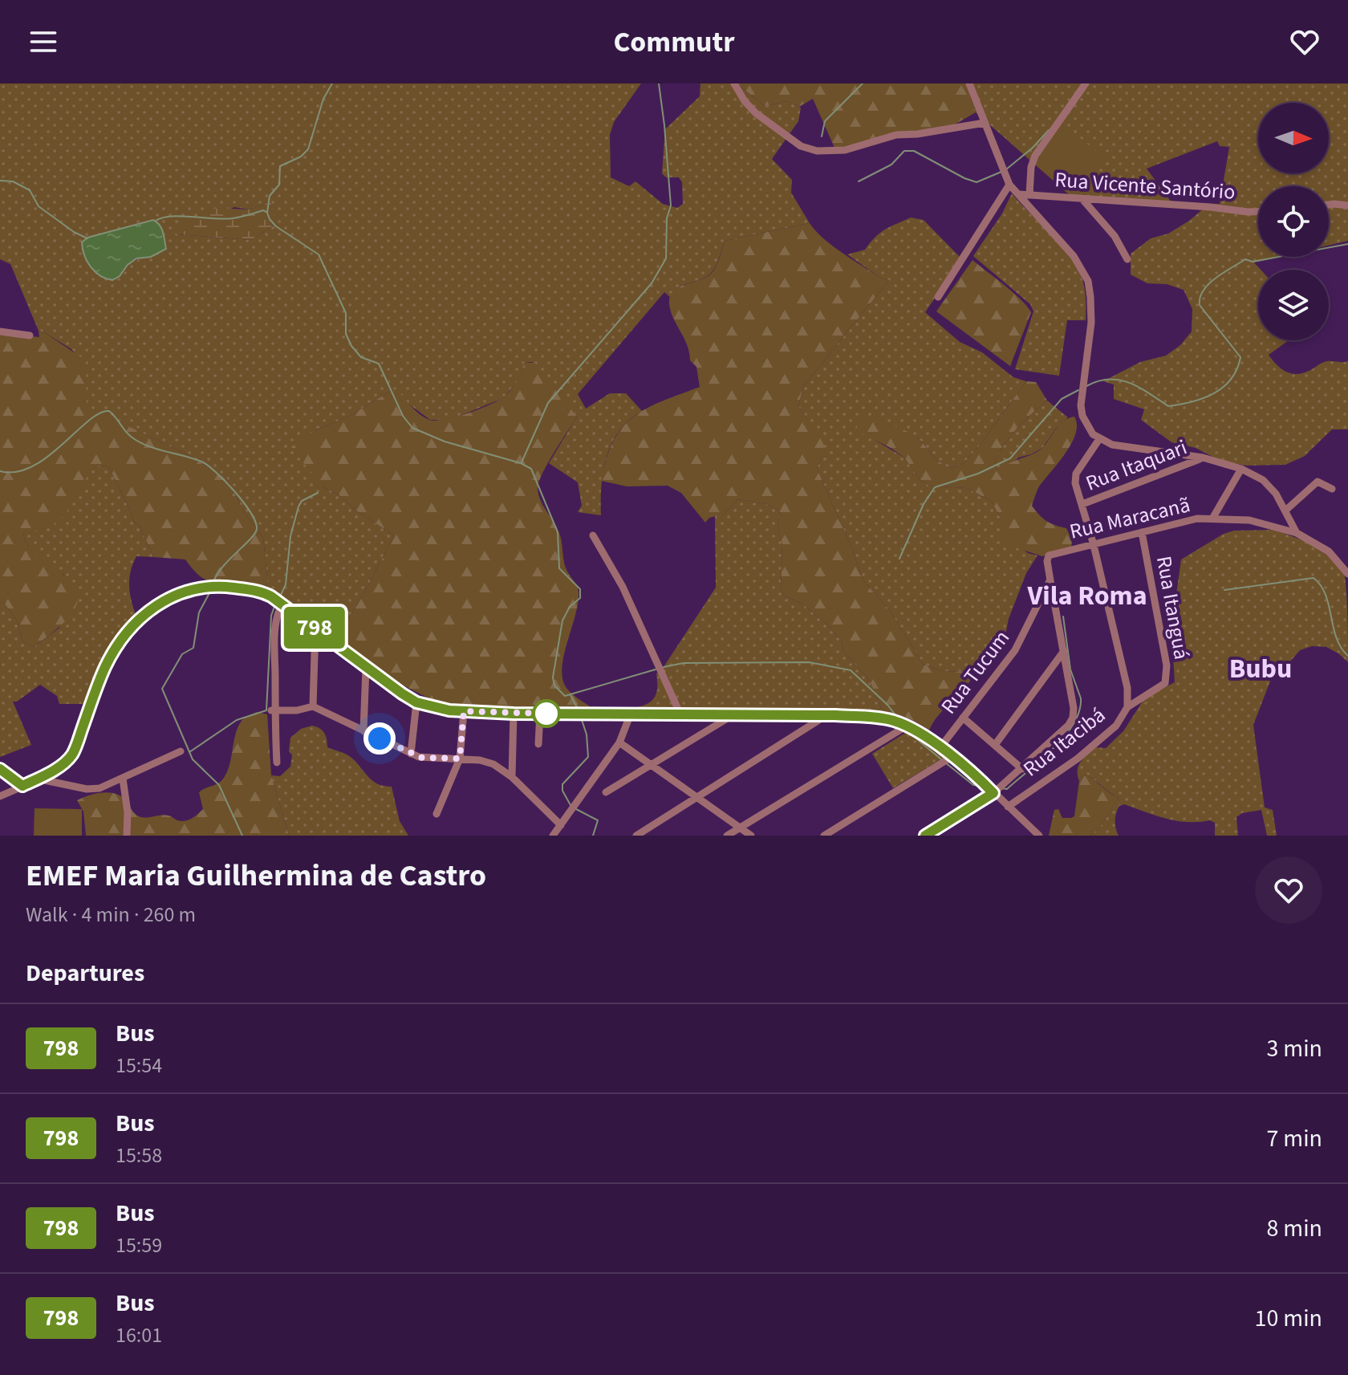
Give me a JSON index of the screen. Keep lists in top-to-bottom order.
{
  "streets": {
    "street": [
      "Rua Vicente Santório",
      "Rua Itaquari",
      "Rua Maracanã",
      "Rua Itanguá",
      "Rua Tucum",
      "Rua Itacibá"
    ]
  },
  "crossings": [
    ["Rua Itaquari", "Rua Itacibá"],
    ["Rua Maracanã", "Rua Itanguá"],
    ["Rua Maracanã", "Rua Tucum"],
    ["Rua Maracanã", "Rua Itacibá"],
    ["Rua Itanguá", "Rua Itacibá"]
  ],
  "districts": ["Vila Roma", "Bubu"],
  "lines": ["bus line 798"],
  "north": "right",
  "page": {
    "header": "Commutr",
    "on_map": "798",
    "heading": [
      ["EMEF Maria Guilhermina de Castro", "Walk · 4 min · 260 m"],
      "Departures"
    ],
    "list": [
      {
        "mark": "798",
        "name": "Bus",
        "note": "15:54",
        "value": "3 min"
      },
      {
        "mark": "798",
        "name": "Bus",
        "note": "15:58",
        "value": "7 min"
      },
      {
        "mark": "798",
        "name": "Bus",
        "note": "15:59",
        "value": "8 min"
      },
      {
        "mark": "798",
        "name": "Bus",
        "note": "16:01",
        "value": "10 min"
      }
    ]
  }
}
